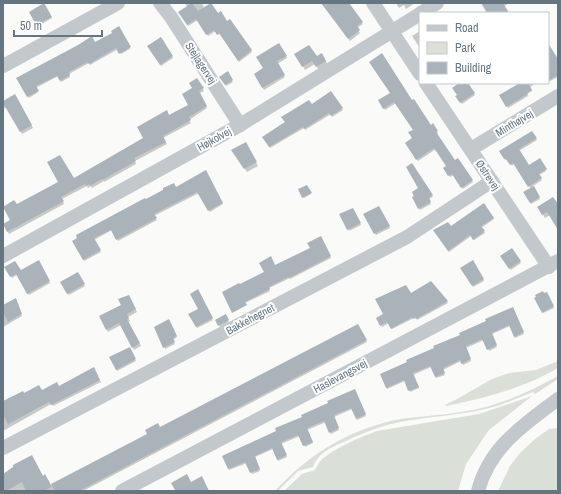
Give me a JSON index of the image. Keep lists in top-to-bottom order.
{
  "streets": {
    "street": [
      "Stejlagervej",
      "Minthøjvej",
      "Højkolvej",
      "Østrevej",
      "Bakkehegnet",
      "Haslevangsvej"
    ]
  },
  "crossings": [
    ["Stejlagervej", "Højkolvej"],
    ["Minthøjvej", "Østrevej"],
    ["Østrevej", "Bakkehegnet"],
    ["Østrevej", "Haslevangsvej"]
  ],
  "legend": ["Road", "Park", "Building"],
  "scale_bar": "50 m"
}
